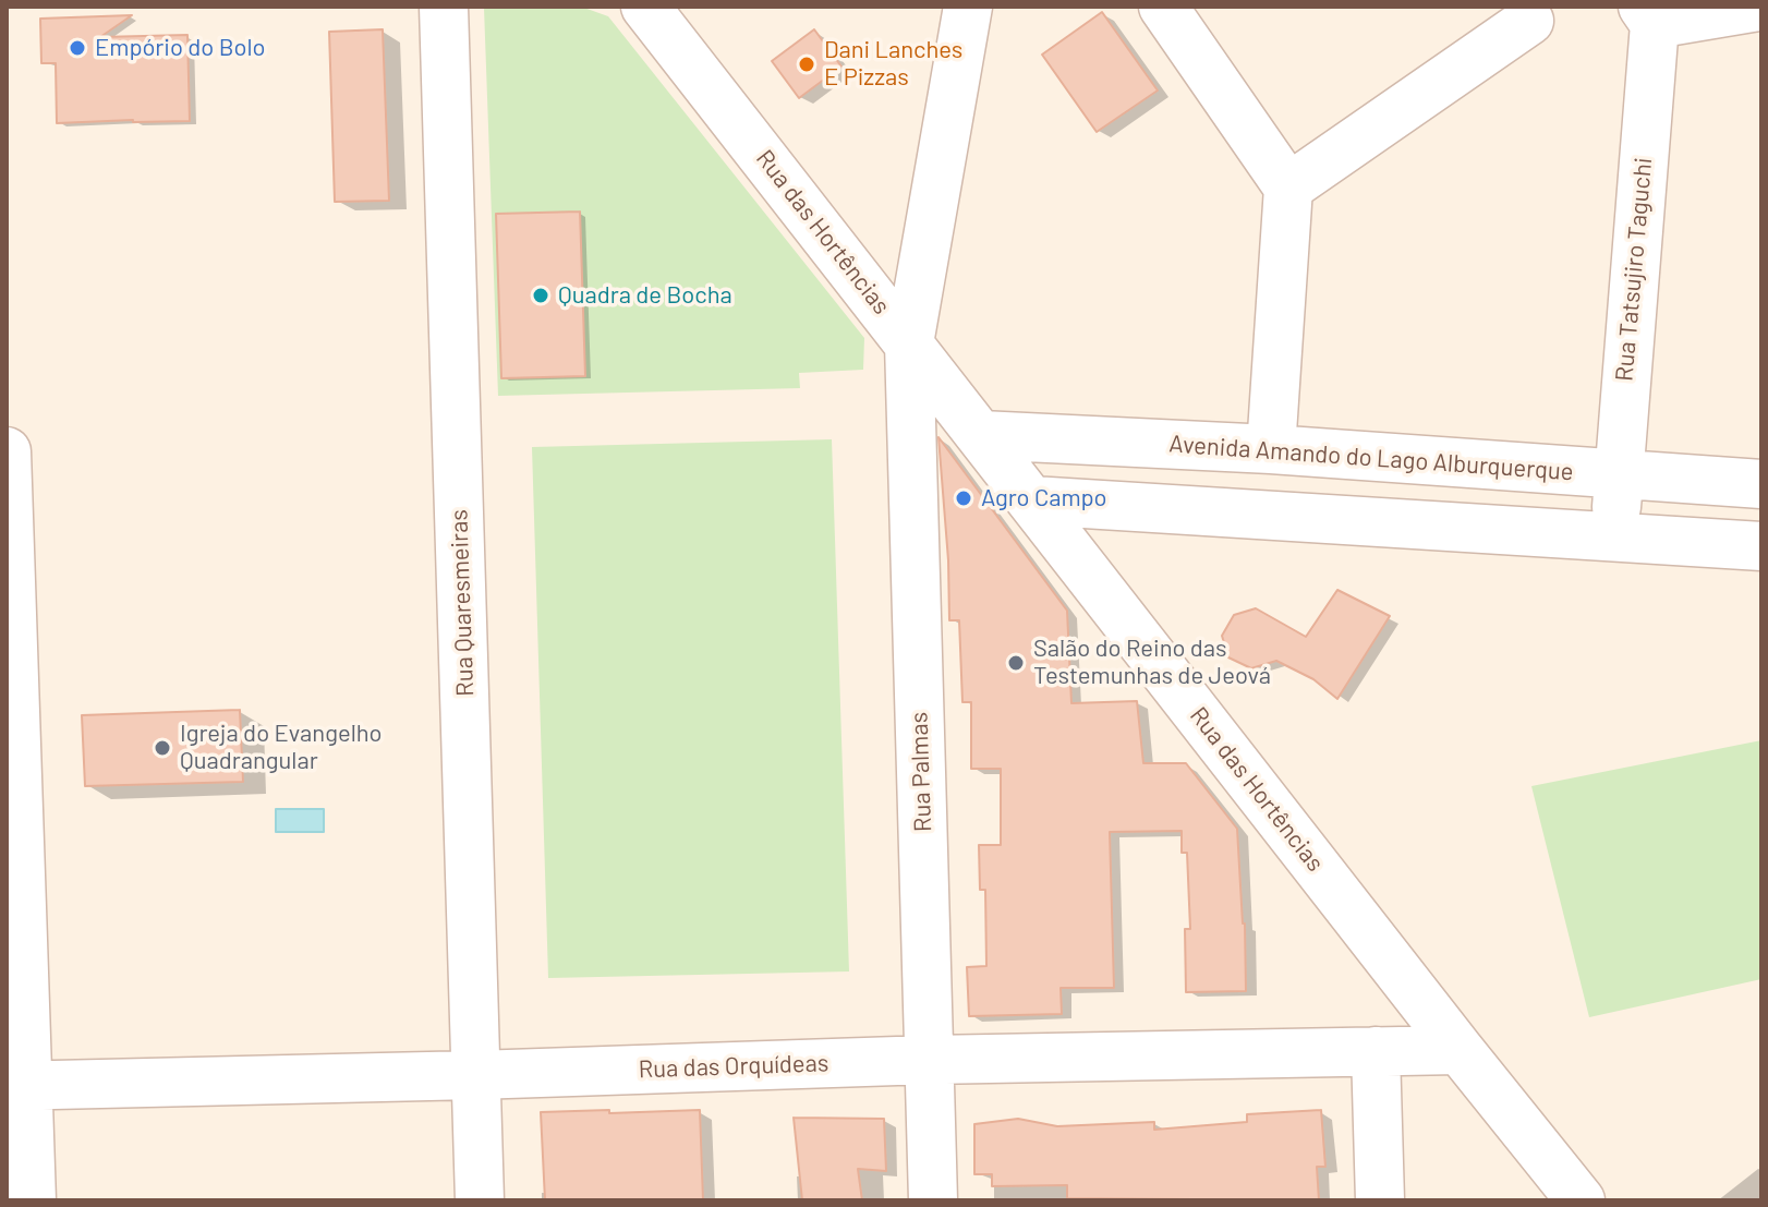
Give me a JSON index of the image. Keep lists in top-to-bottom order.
{
  "streets": {
    "street": [
      "Rua das Hortências",
      "Rua Tatsujiro Taguchi",
      "Avenida Amando do Lago Alburquerque",
      "Rua Quaresmeiras",
      "Rua Palmas",
      "Rua das Orquídeas"
    ]
  },
  "crossings": [
    ["Rua das Hortências", "Avenida Amando do Lago Alburquerque"],
    ["Rua das Hortências", "Rua Palmas"],
    ["Rua das Hortências", "Rua das Orquídeas"],
    ["Rua Tatsujiro Taguchi", "Avenida Amando do Lago Alburquerque"],
    ["Rua Quaresmeiras", "Rua das Orquídeas"],
    ["Rua Palmas", "Rua das Orquídeas"]
  ],
  "places": [
    "Empório do Bolo",
    "Dani Lanches E Pizzas",
    "Quadra de Bocha",
    "Agro Campo",
    "Salão do Reino das Testemunhas de Jeová",
    "Igreja do Evangelho Quadrangular"
  ]
}
